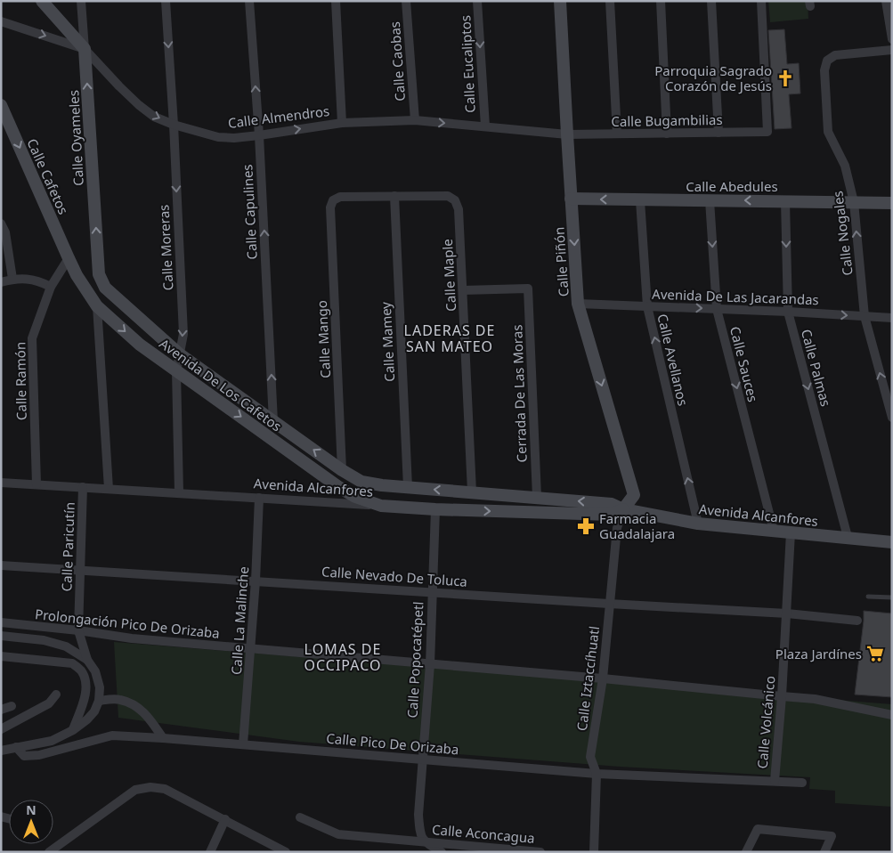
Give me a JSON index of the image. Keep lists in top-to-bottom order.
{
  "streets": {
    "street": [
      "Calle Caobas",
      "Calle Eucaliptos",
      "Calle Almendros",
      "Calle Bugambilias",
      "Calle Oyameles",
      "Calle Cafetos",
      "Calle Abedules",
      "Calle Capulines",
      "Calle Nogales",
      "Calle Moreras",
      "Calle Piñón",
      "Calle Maple",
      "Avenida De Las Jacarandas",
      "Calle Mango",
      "Calle Mamey",
      "Calle Avellanos",
      "Calle Sauces",
      "Calle Palmas",
      "Calle Ramón",
      "Avenida De Los Cafetos",
      "Cerrada De Las Moras",
      "Avenida Alcanfores",
      "Calle Paricutín",
      "Calle Nevado De Toluca",
      "Calle La Malinche",
      "Prolongación Pico De Orizaba",
      "Calle Popocatépetl",
      "Calle Iztaccíhuatl",
      "Calle Volcánico",
      "Calle Pico De Orizaba",
      "Calle Aconcagua"
    ]
  },
  "crossings": [
    ["Calle Caobas", "Calle Almendros"],
    ["Calle Eucaliptos", "Calle Almendros"],
    ["Calle Almendros", "Calle Bugambilias"],
    ["Calle Almendros", "Calle Oyameles"],
    ["Calle Almendros", "Calle Capulines"],
    ["Calle Almendros", "Calle Moreras"],
    ["Calle Almendros", "Calle Piñón"],
    ["Calle Bugambilias", "Calle Piñón"],
    ["Calle Oyameles", "Avenida De Los Cafetos"],
    ["Calle Cafetos", "Calle Ramón"],
    ["Calle Cafetos", "Avenida De Los Cafetos"],
    ["Calle Abedules", "Calle Nogales"],
    ["Calle Abedules", "Calle Piñón"],
    ["Calle Abedules", "Calle Avellanos"],
    ["Calle Abedules", "Calle Sauces"],
    ["Calle Abedules", "Calle Palmas"],
    ["Calle Capulines", "Avenida De Los Cafetos"],
    ["Calle Nogales", "Avenida De Las Jacarandas"],
    ["Calle Moreras", "Avenida De Los Cafetos"],
    ["Calle Moreras", "Avenida Alcanfores"],
    ["Calle Piñón", "Avenida De Las Jacarandas"],
    ["Calle Piñón", "Avenida Alcanfores"],
    ["Calle Piñón", "Calle Iztaccíhuatl"],
    ["Calle Maple", "Calle Mango"],
    ["Calle Maple", "Calle Mamey"],
    ["Calle Maple", "Cerrada De Las Moras"],
    ["Calle Maple", "Avenida Alcanfores"],
    ["Avenida De Las Jacarandas", "Calle Avellanos"],
    ["Avenida De Las Jacarandas", "Calle Sauces"],
    ["Avenida De Las Jacarandas", "Calle Palmas"],
    ["Calle Mango", "Calle Mamey"],
    ["Calle Mango", "Avenida De Los Cafetos"],
    ["Calle Mamey", "Avenida Alcanfores"],
    ["Calle Avellanos", "Avenida Alcanfores"],
    ["Calle Sauces", "Avenida Alcanfores"],
    ["Calle Palmas", "Avenida Alcanfores"],
    ["Calle Ramón", "Avenida De Los Cafetos"],
    ["Calle Ramón", "Avenida Alcanfores"],
    ["Avenida De Los Cafetos", "Avenida Alcanfores"],
    ["Cerrada De Las Moras", "Avenida Alcanfores"],
    ["Avenida Alcanfores", "Calle Paricutín"],
    ["Avenida Alcanfores", "Calle La Malinche"],
    ["Avenida Alcanfores", "Calle Popocatépetl"],
    ["Avenida Alcanfores", "Calle Iztaccíhuatl"],
    ["Avenida Alcanfores", "Calle Volcánico"],
    ["Calle Paricutín", "Calle Nevado De Toluca"],
    ["Calle Paricutín", "Prolongación Pico De Orizaba"],
    ["Calle Nevado De Toluca", "Calle La Malinche"],
    ["Calle Nevado De Toluca", "Calle Popocatépetl"],
    ["Calle Nevado De Toluca", "Calle Iztaccíhuatl"],
    ["Calle Nevado De Toluca", "Calle Volcánico"],
    ["Calle La Malinche", "Prolongación Pico De Orizaba"],
    ["Calle La Malinche", "Calle Pico De Orizaba"],
    ["Calle Popocatépetl", "Calle Pico De Orizaba"],
    ["Calle Popocatépetl", "Calle Aconcagua"],
    ["Calle Iztaccíhuatl", "Calle Pico De Orizaba"],
    ["Calle Volcánico", "Calle Pico De Orizaba"]
  ],
  "one_way": [
    "Calle Eucaliptos",
    "Calle Almendros",
    "Calle Oyameles",
    "Calle Abedules",
    "Calle Capulines",
    "Calle Nogales",
    "Calle Moreras",
    "Calle Piñón",
    "Avenida De Las Jacarandas",
    "Calle Avellanos",
    "Calle Sauces",
    "Calle Palmas"
  ],
  "districts": ["LADERAS DE SAN MATEO", "LOMAS DE OCCIPACO"],
  "places": {
    "church": ["Parroquia Sagrado Corazón de Jesús"],
    "pharmacy": ["Farmacia Guadalajara"],
    "supermarket": ["Plaza Jardínes"]
  },
  "north": "top"
}
